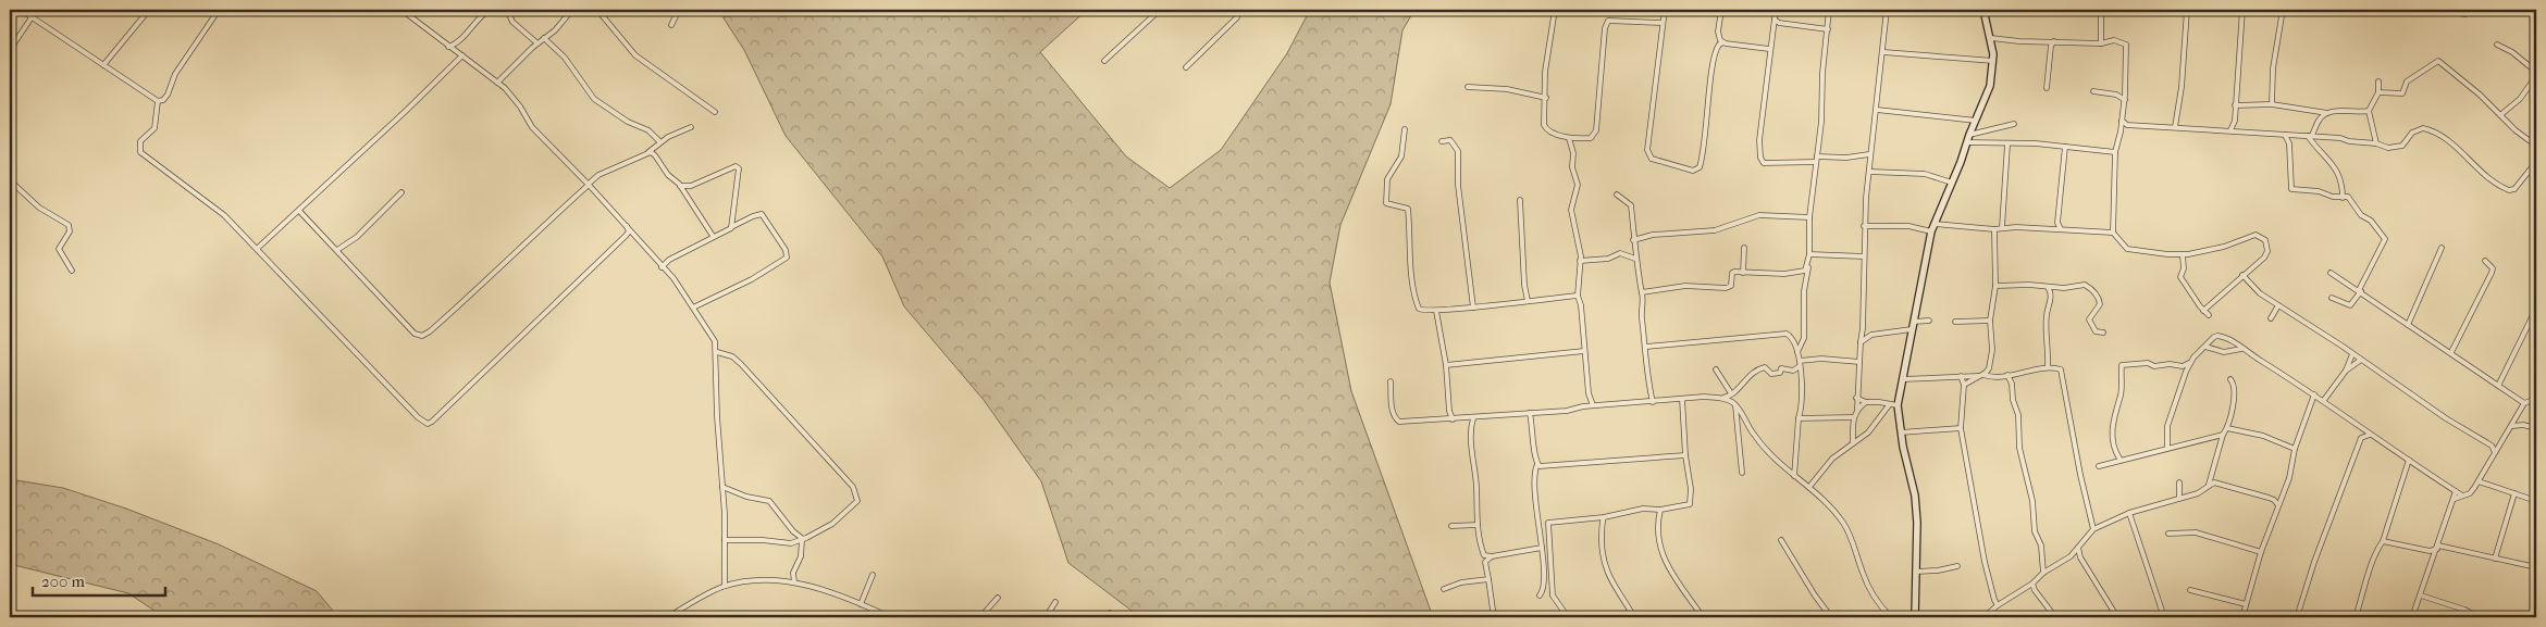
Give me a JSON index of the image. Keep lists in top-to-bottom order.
{
  "scale_bar": "200 m"
}
